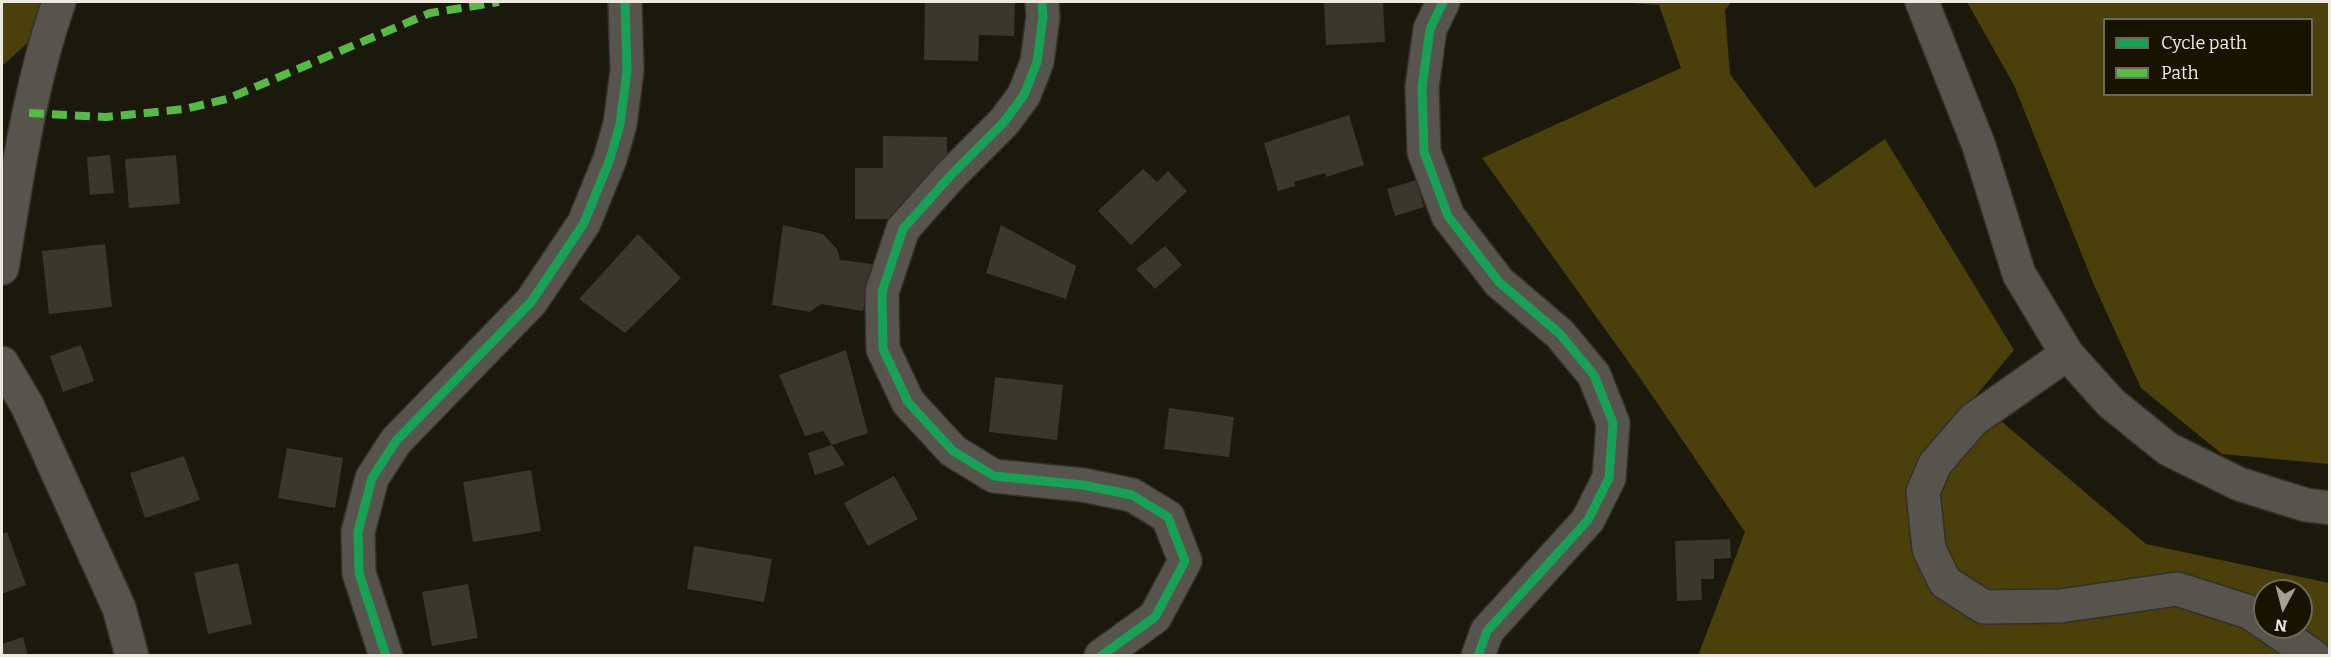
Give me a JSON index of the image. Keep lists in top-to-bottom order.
{
  "legend": ["Cycle path", "Path"],
  "north": "bottom"
}
